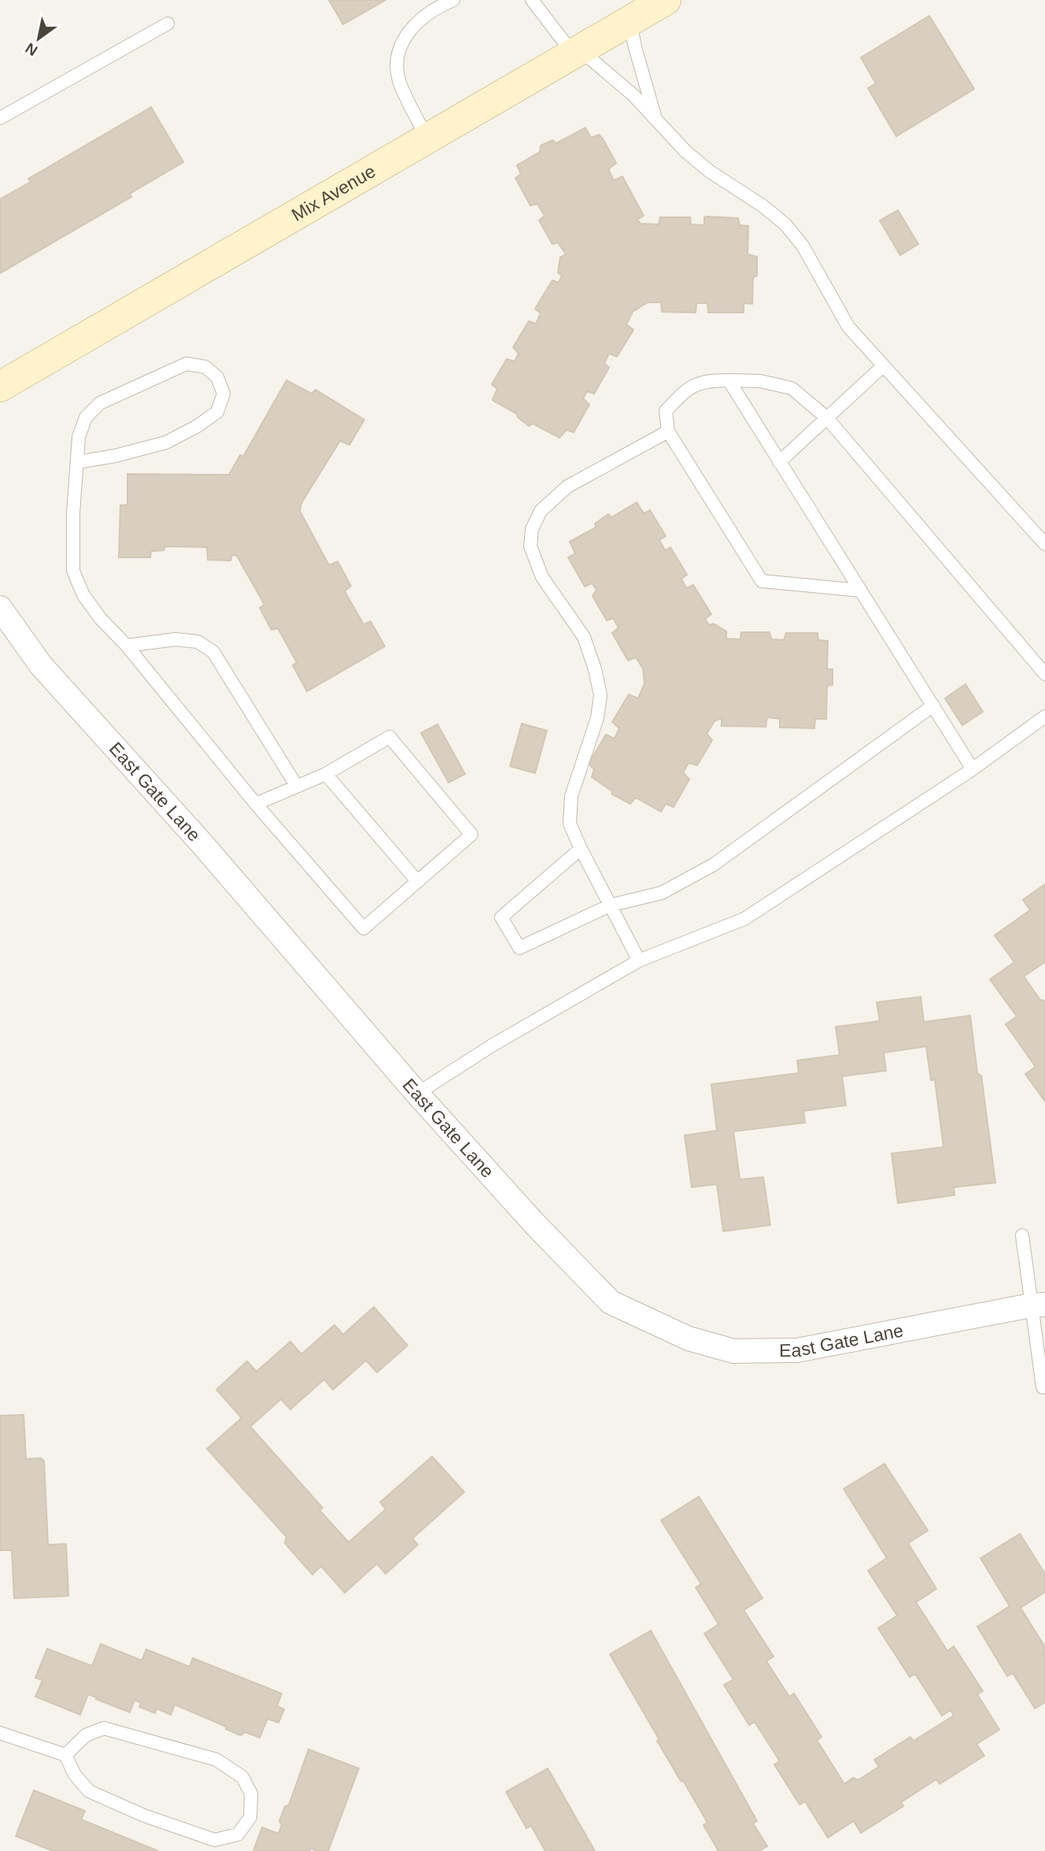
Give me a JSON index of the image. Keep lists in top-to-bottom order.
{
  "streets": {
    "street": ["Mix Avenue", "East Gate Lane"]
  },
  "north": "bottom left"
}
